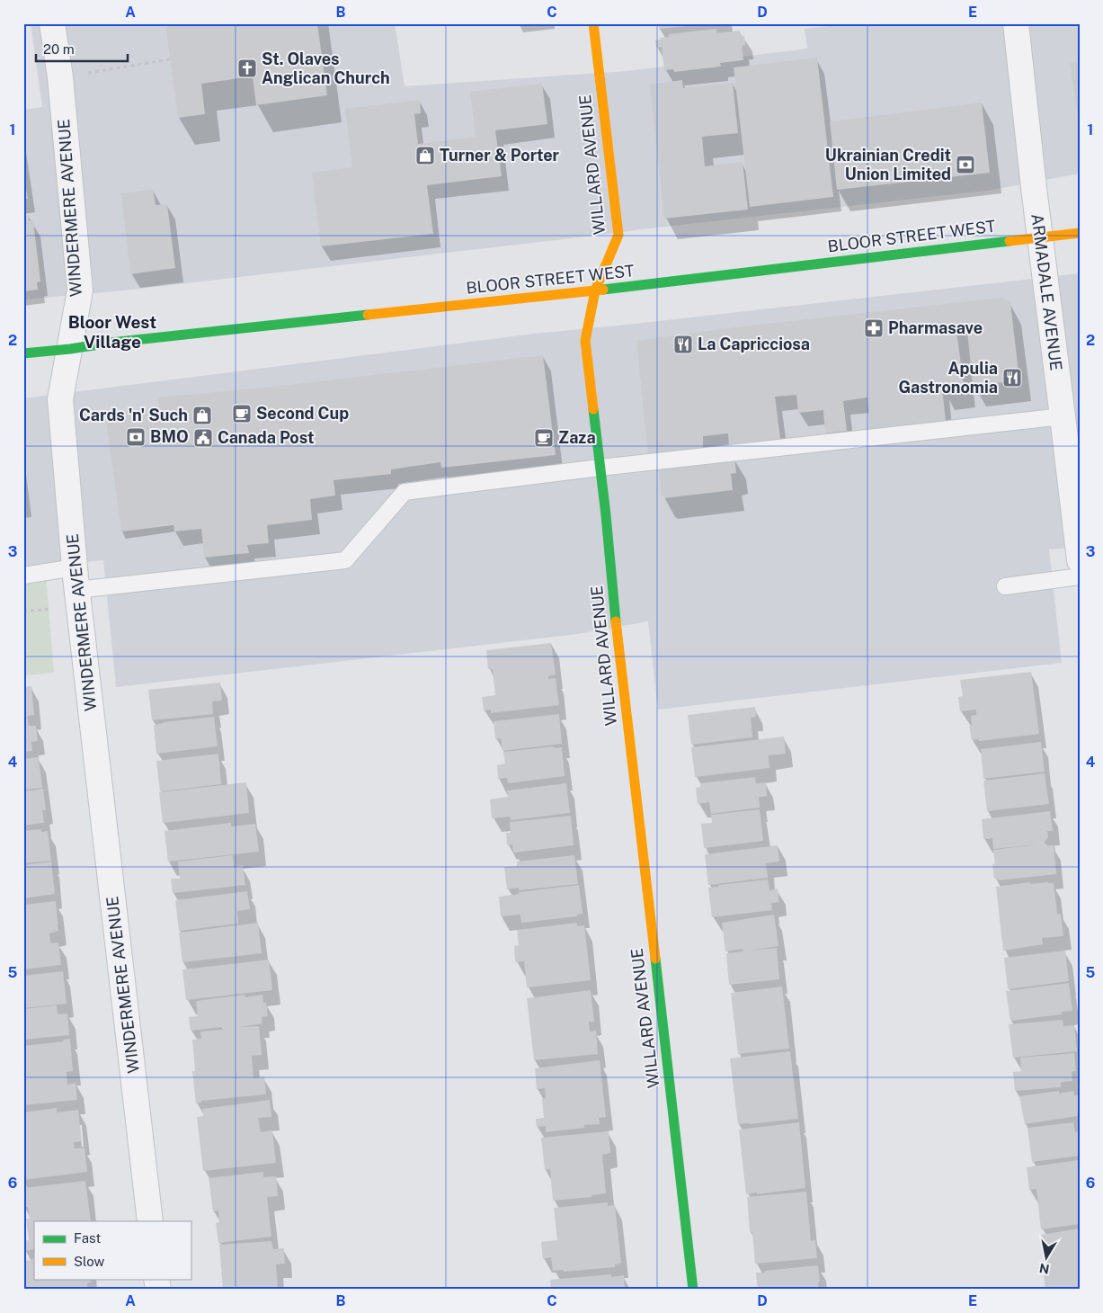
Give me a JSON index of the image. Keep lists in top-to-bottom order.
{
  "streets": {
    "street": [
      "WILLARD AVENUE",
      "WINDERMERE AVENUE",
      "BLOOR STREET WEST",
      "ARMADALE AVENUE"
    ]
  },
  "crossings": [
    ["WILLARD AVENUE", "BLOOR STREET WEST"],
    ["WINDERMERE AVENUE", "BLOOR STREET WEST"],
    ["BLOOR STREET WEST", "ARMADALE AVENUE"]
  ],
  "districts": ["Bloor West Village"],
  "places": {
    "church": ["St. Olaves Anglican Church"],
    "shop": ["Turner & Porter", "Cards 'n' Such"],
    "bank": ["Ukrainian Credit Union Limited", "BMO"],
    "pharmacy": ["Pharmasave"],
    "restaurant": ["La Capricciosa", "Apulia Gastronomia"],
    "cafe": ["Second Cup", "Zaza"],
    "public building": ["Canada Post"]
  },
  "legend": ["Fast", "Slow"],
  "scale_bar": "20 m",
  "north": "bottom",
  "grid": {
    "columns": [
      "A",
      "B",
      "C",
      "D",
      "E"
    ],
    "rows": [
      "1",
      "2",
      "3",
      "4",
      "5",
      "6"
    ]
  }
}
